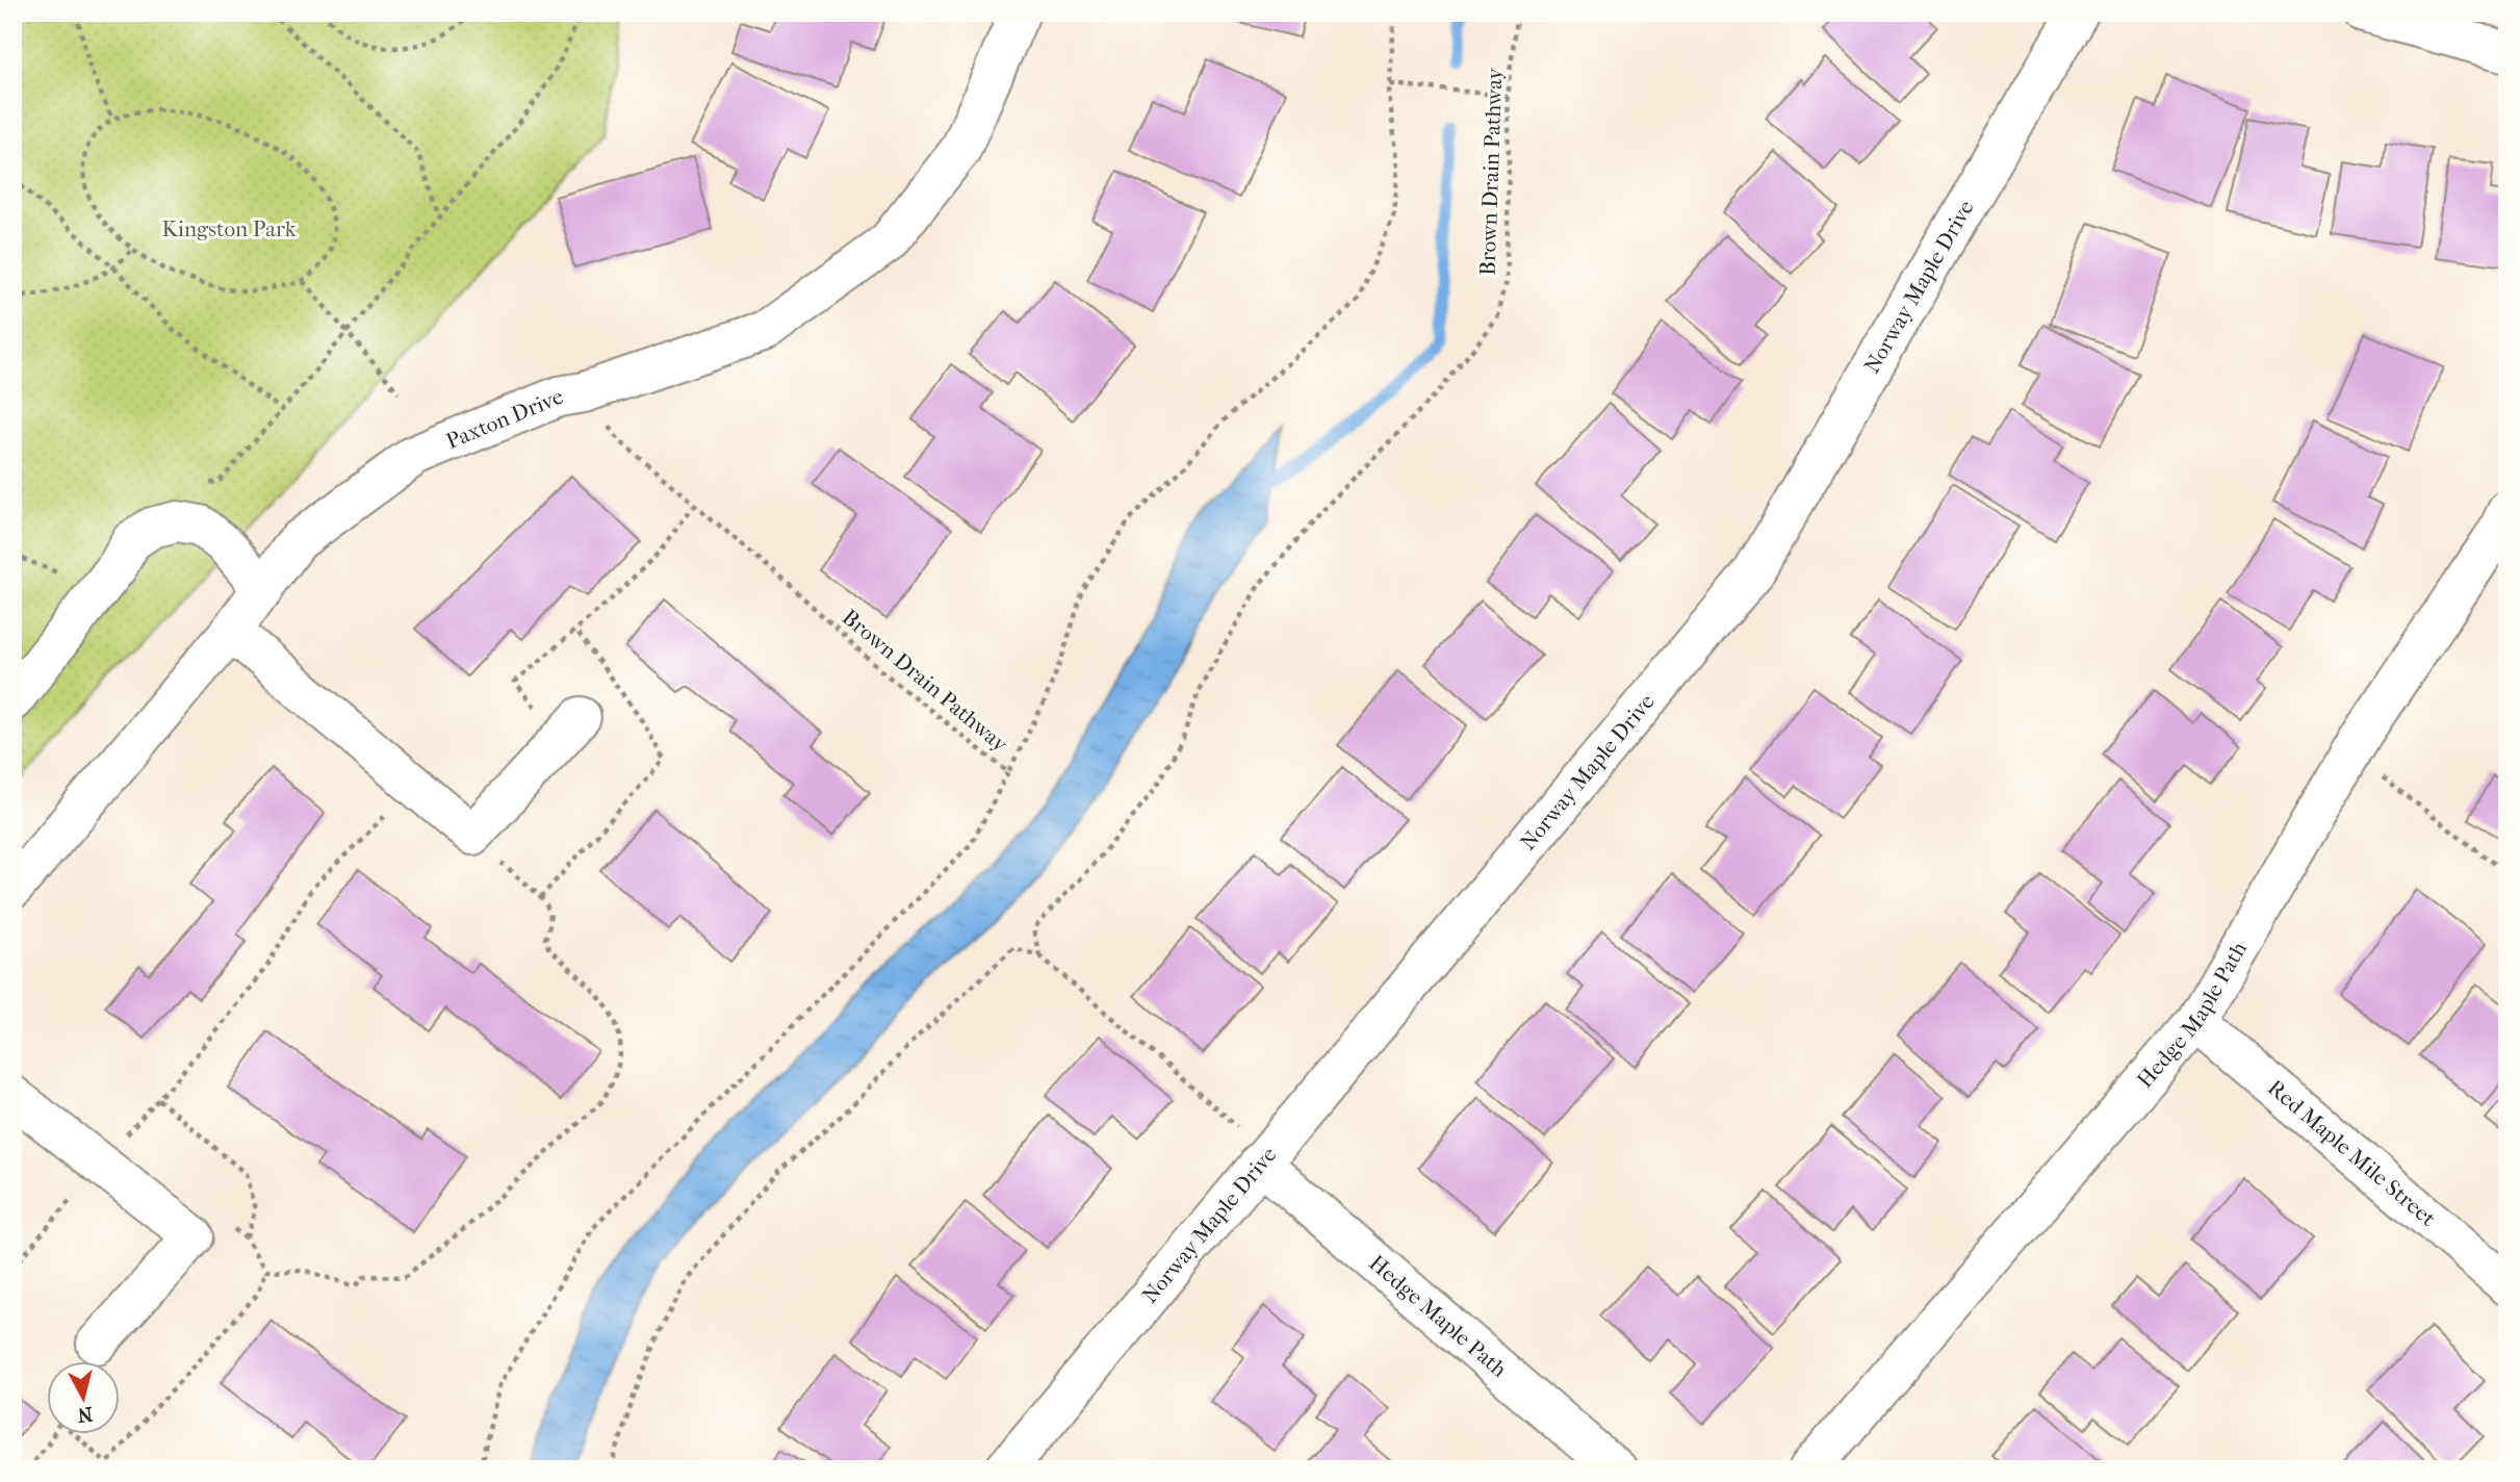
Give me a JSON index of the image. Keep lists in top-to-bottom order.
{
  "streets": {
    "street": [
      "Norway Maple Drive",
      "Paxton Drive",
      "Hedge Maple Path",
      "Red Maple Mile Street"
    ],
    "path": ["Brown Drain Pathway"]
  },
  "crossings": [
    ["Brown Drain Pathway", "Paxton Drive"],
    ["Norway Maple Drive", "Hedge Maple Path"],
    ["Hedge Maple Path", "Red Maple Mile Street"]
  ],
  "parks": ["Kingston Park"],
  "north": "bottom"
}
